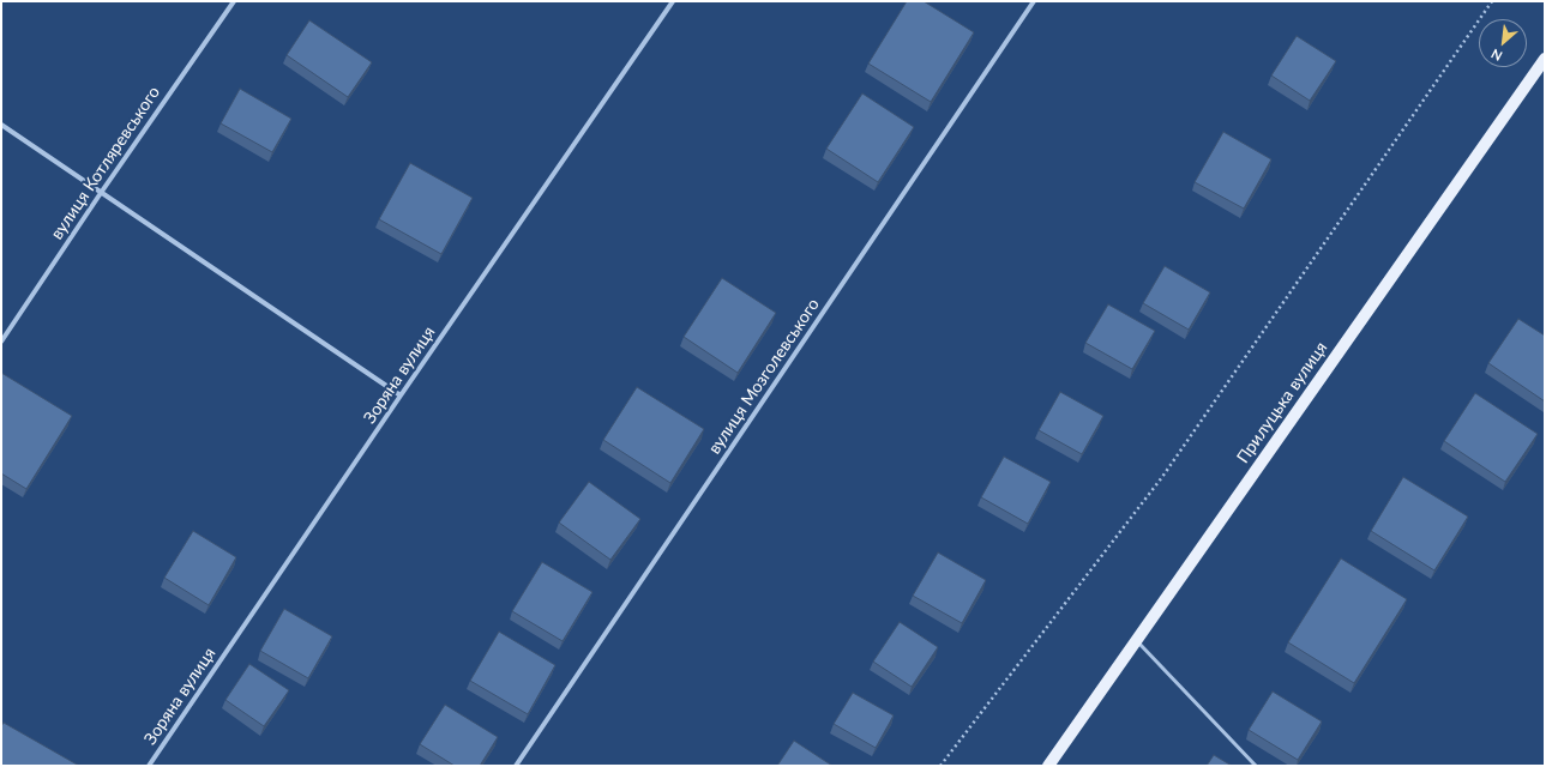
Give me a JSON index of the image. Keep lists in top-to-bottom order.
{
  "streets": {
    "main road": ["Прилуцька вулиця"],
    "street": ["вулиця Котляревського", "Зоряна вулиця", "вулиця Мозголевського"]
  },
  "north": "bottom left"
}
